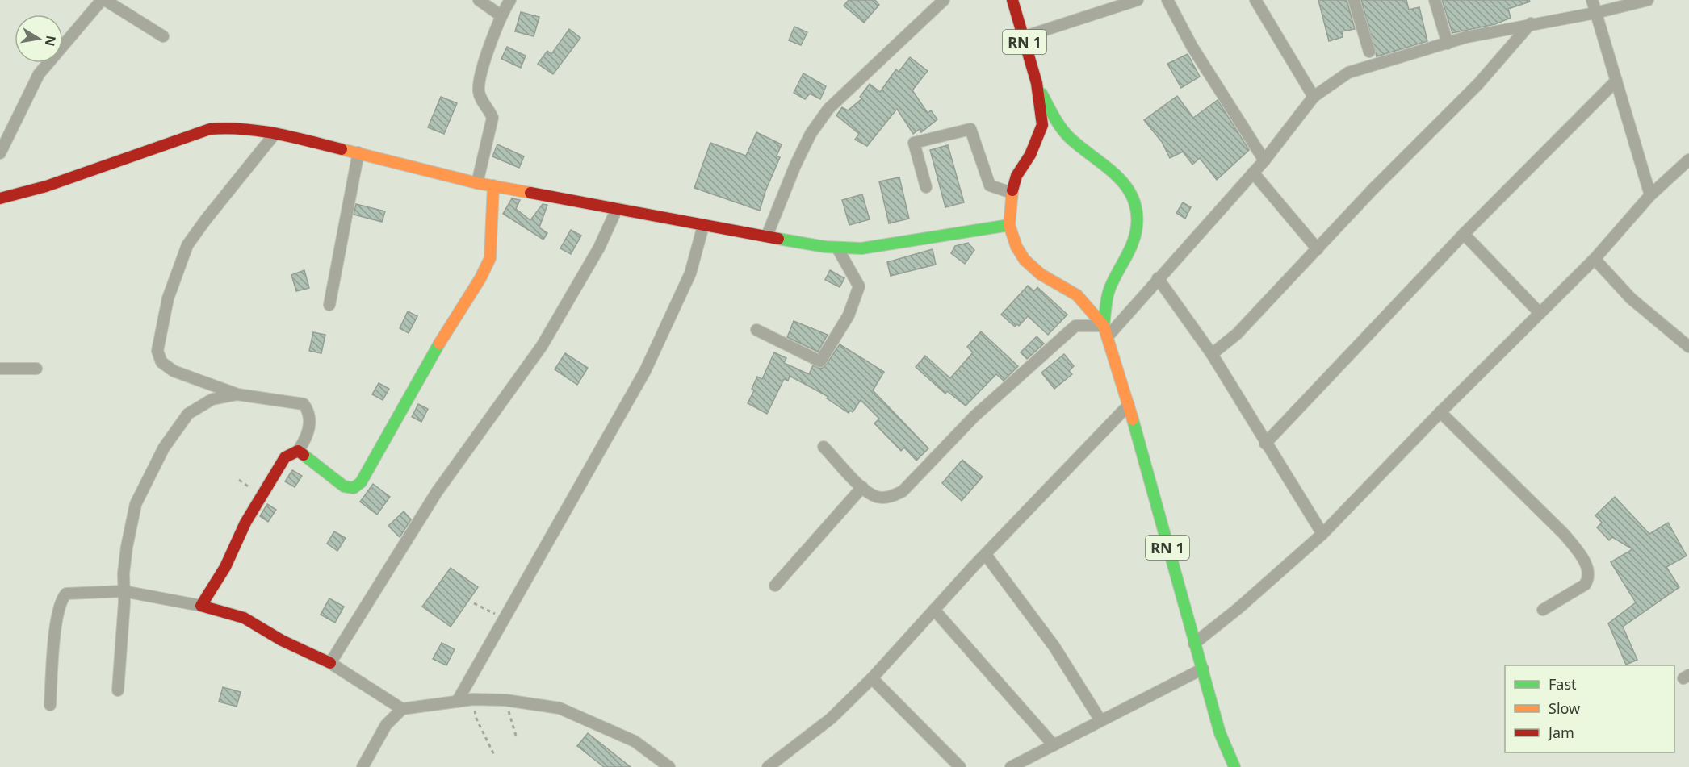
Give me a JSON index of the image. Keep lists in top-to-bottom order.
{
  "streets": {
    "main road": ["RN 1"]
  },
  "legend": ["Fast", "Slow", "Jam"],
  "north": "right"
}
